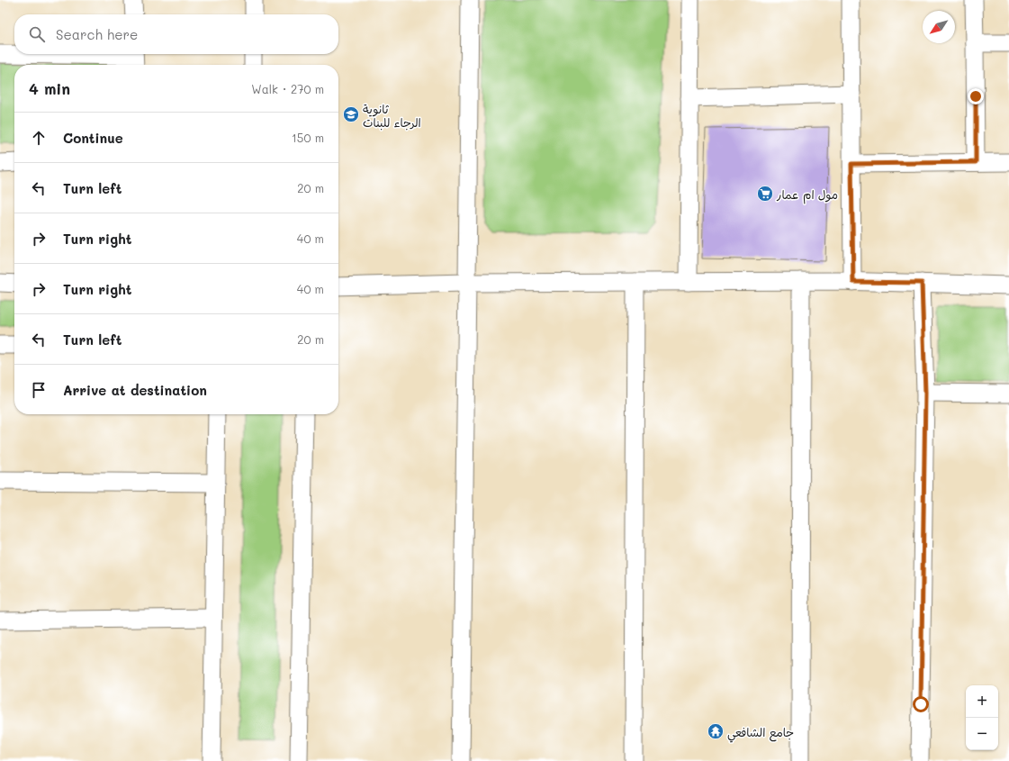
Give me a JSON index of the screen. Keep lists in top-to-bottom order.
{
  "places": {
    "school or university": ["ثانوية الرجاء للبنات"],
    "supermarket": ["مول ام عمار"],
    "temple": ["جامع الشافعي"]
  },
  "north": "bottom left",
  "page": {
    "search": "Search here",
    "heading": ["4 min", "Walk · 270 m"],
    "list": [
      ["Continue", "150 m"],
      ["Turn left", "20 m"],
      ["Turn right", "40 m"],
      ["Turn right", "40 m"],
      ["Turn left", "20 m"],
      "Arrive at destination"
    ],
    "map_buttons": ["+", "−"]
  }
}
